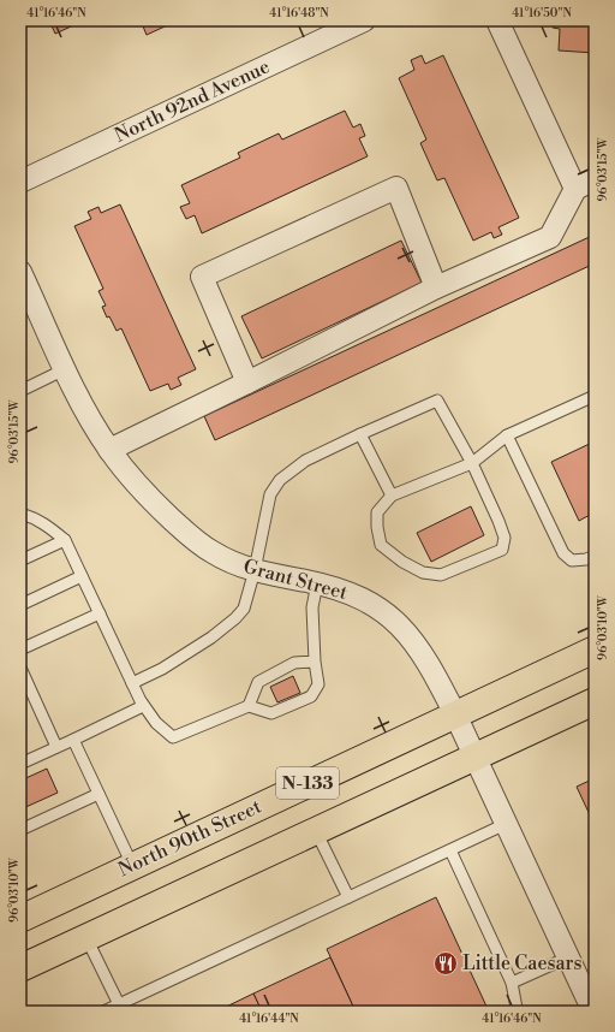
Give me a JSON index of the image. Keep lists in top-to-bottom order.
{
  "streets": {
    "main road": ["N-133", "North 90th Street"],
    "street": ["North 92nd Avenue", "Grant Street"]
  },
  "crossings": [
    ["Grant Street", "N-133"],
    ["Grant Street", "North 90th Street"]
  ],
  "places": {
    "restaurant": ["Little Caesars"]
  },
  "coordinates": [
    "41°16'46\"N",
    "41°16'48\"N",
    "41°16'50\"N",
    "96°03'15\"W",
    "96°03'10\"W",
    "41°16'44\"N"
  ]
}
